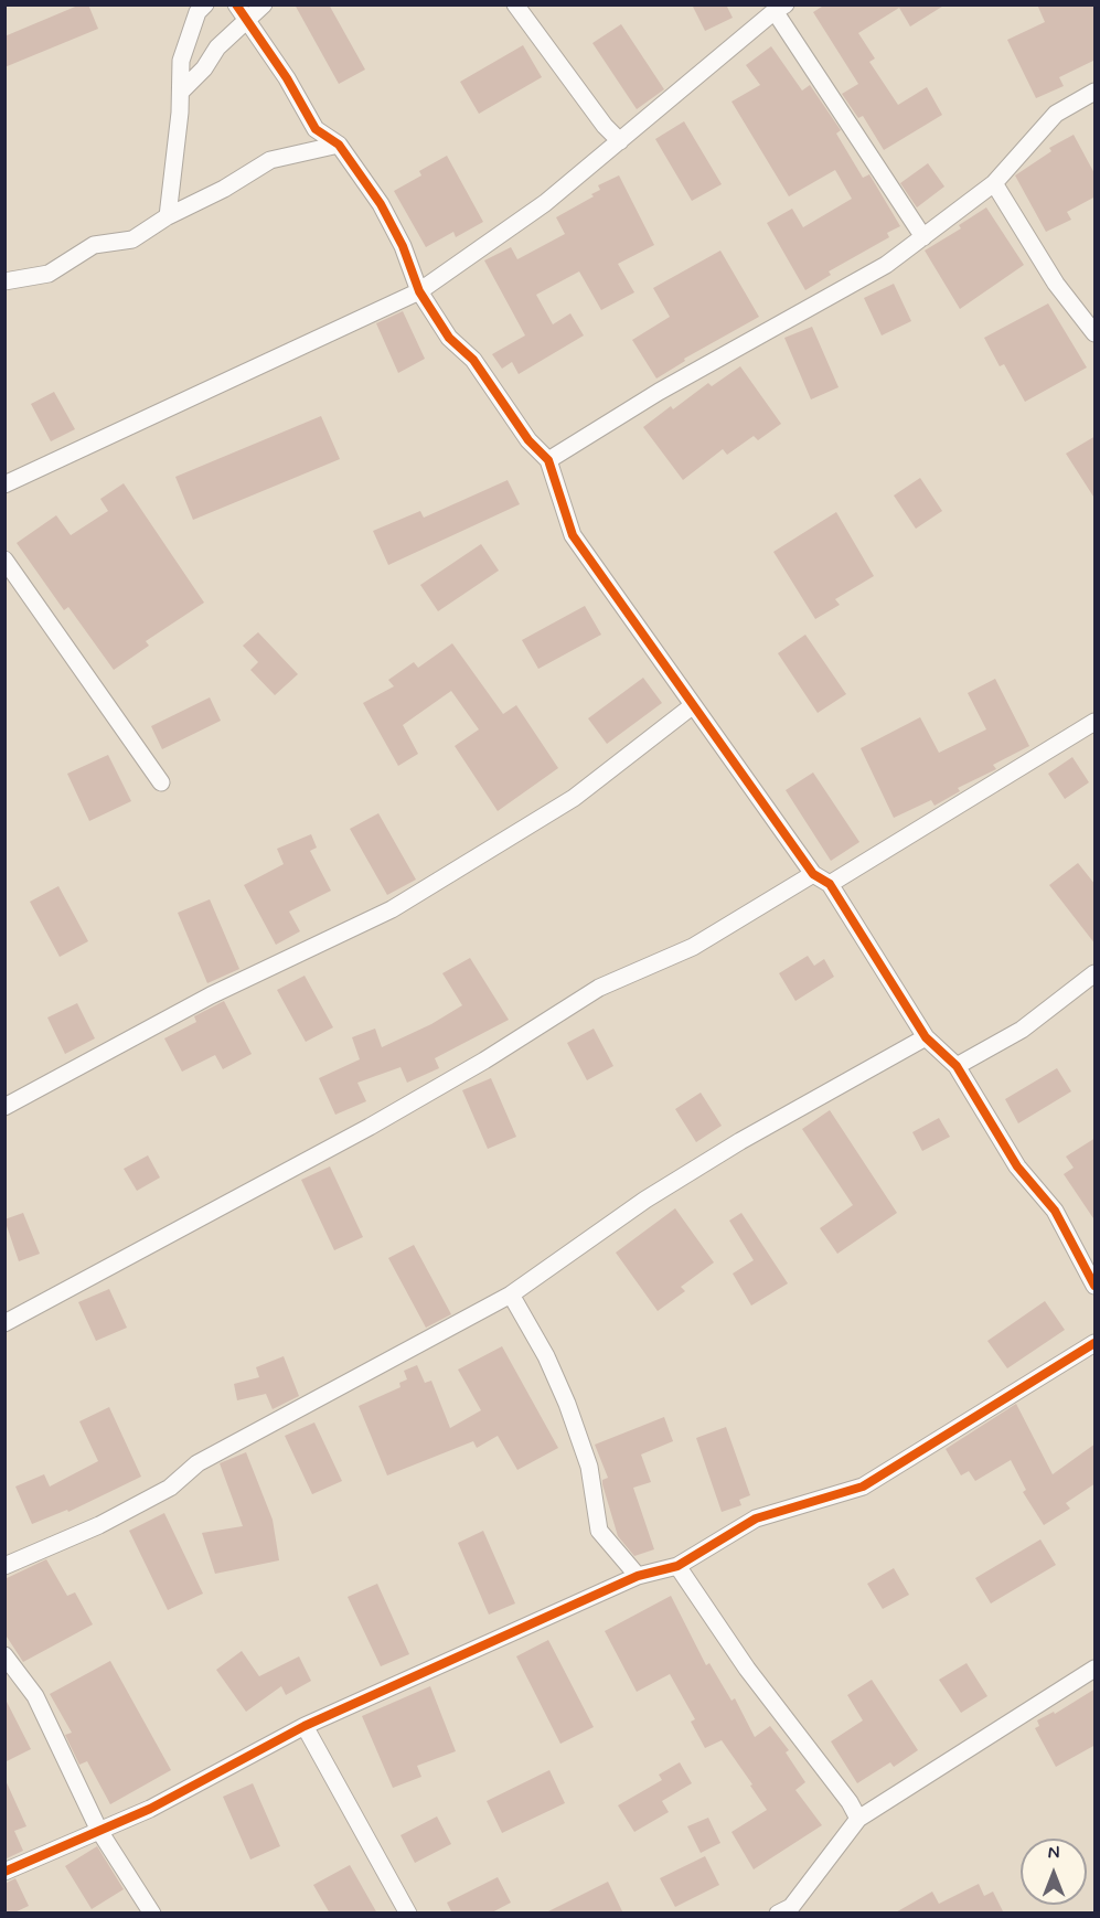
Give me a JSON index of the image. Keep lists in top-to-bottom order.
{
  "north": "top"
}
